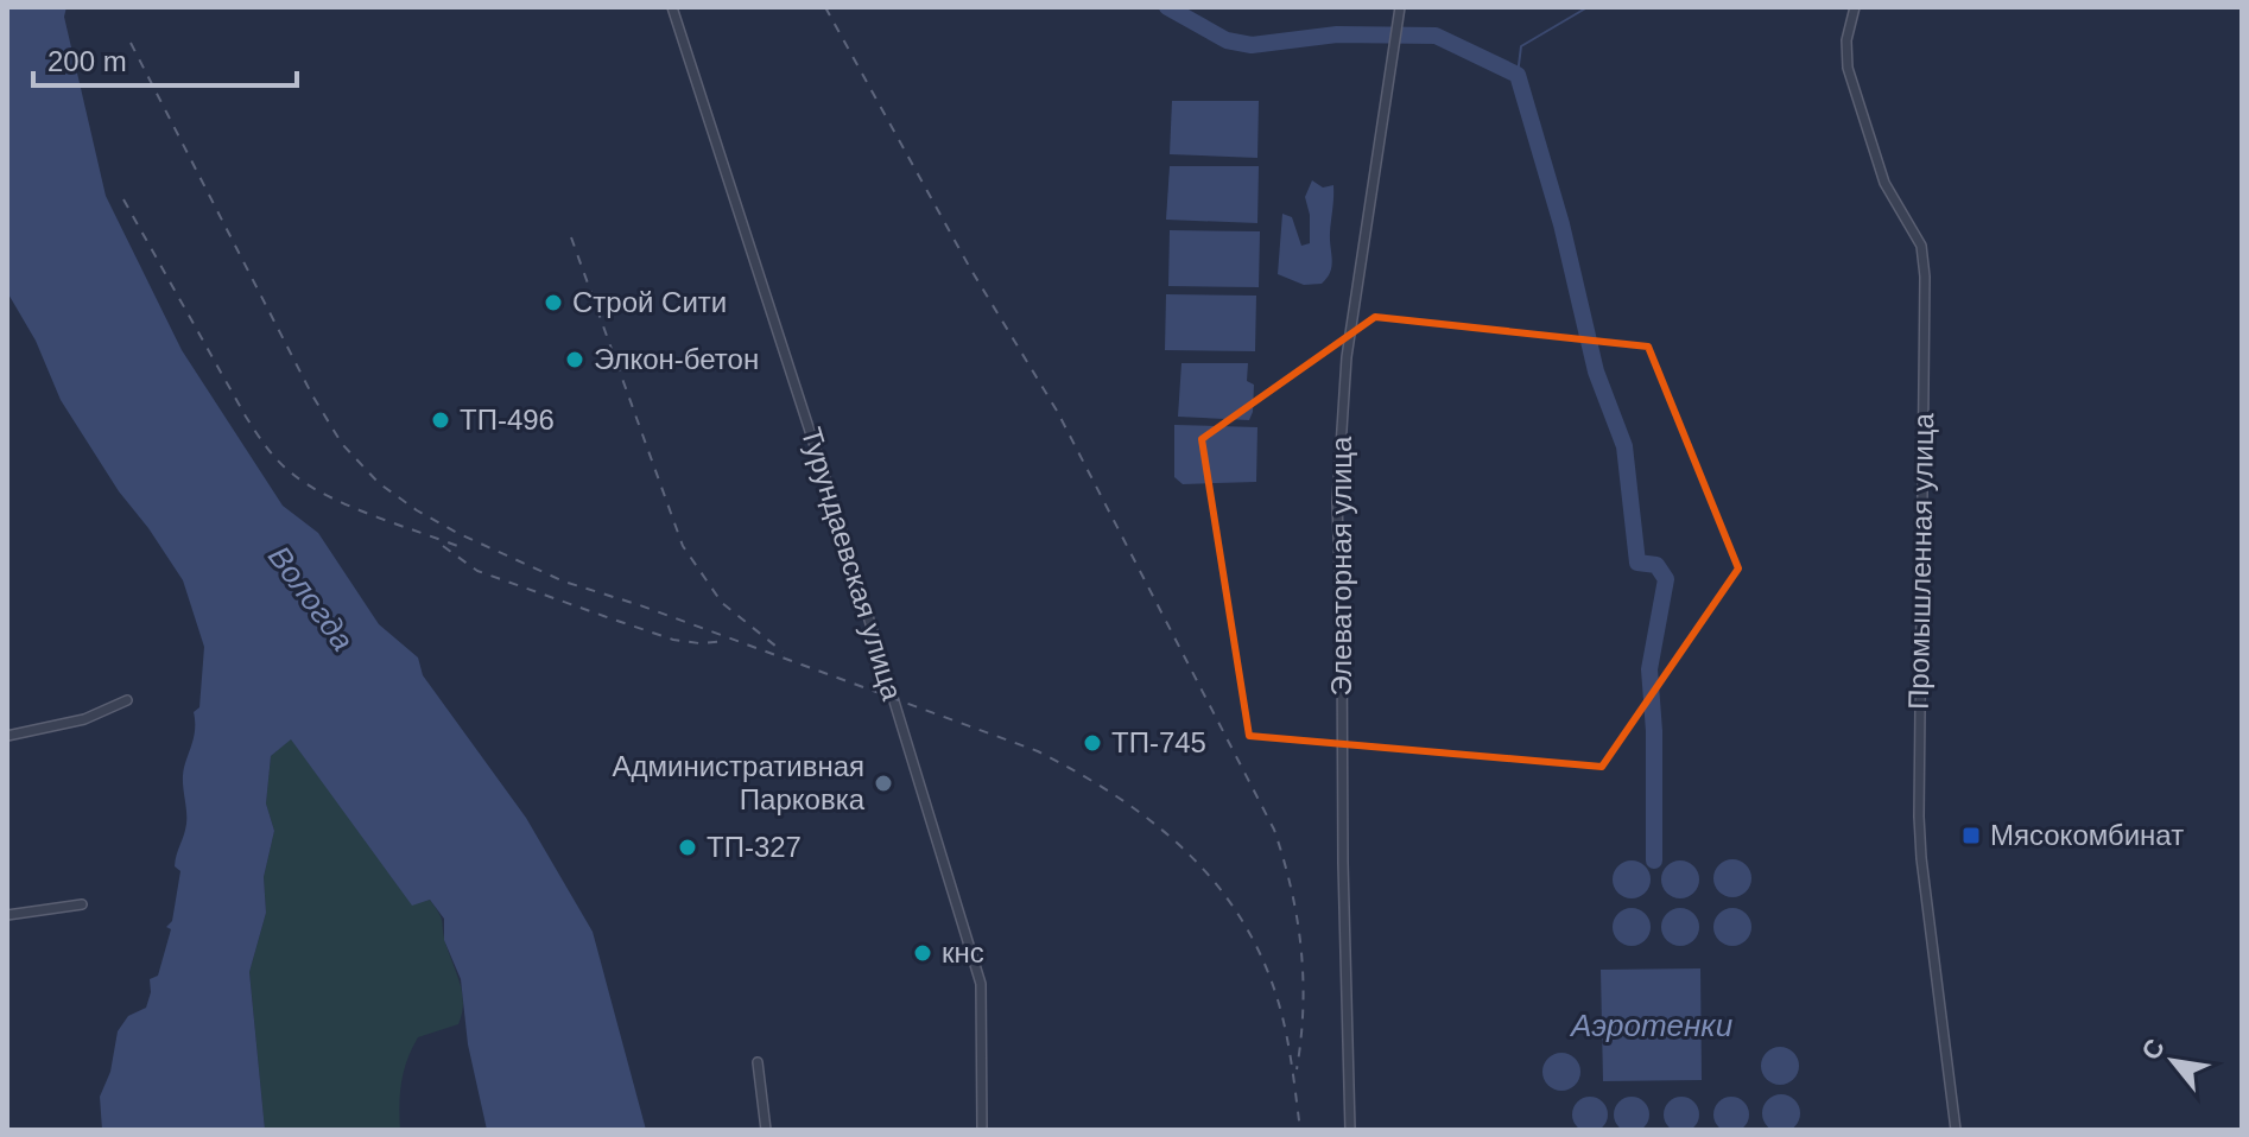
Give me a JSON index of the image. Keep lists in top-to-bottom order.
{
  "streets": {
    "street": ["Промышленная улица", "Турундаевская улица", "Элеваторная улица"]
  },
  "water": ["Вологда", "Аэротенки"],
  "places": {
    "other": [
      "Строй Сити",
      "Элкон-бетон",
      "ТП-496",
      "ТП-745",
      "Административная Парковка",
      "ТП-327",
      "кнс"
    ],
    "transit": ["Мясокомбинат"]
  },
  "scale_bar": "200 m",
  "north": "top left"
}
